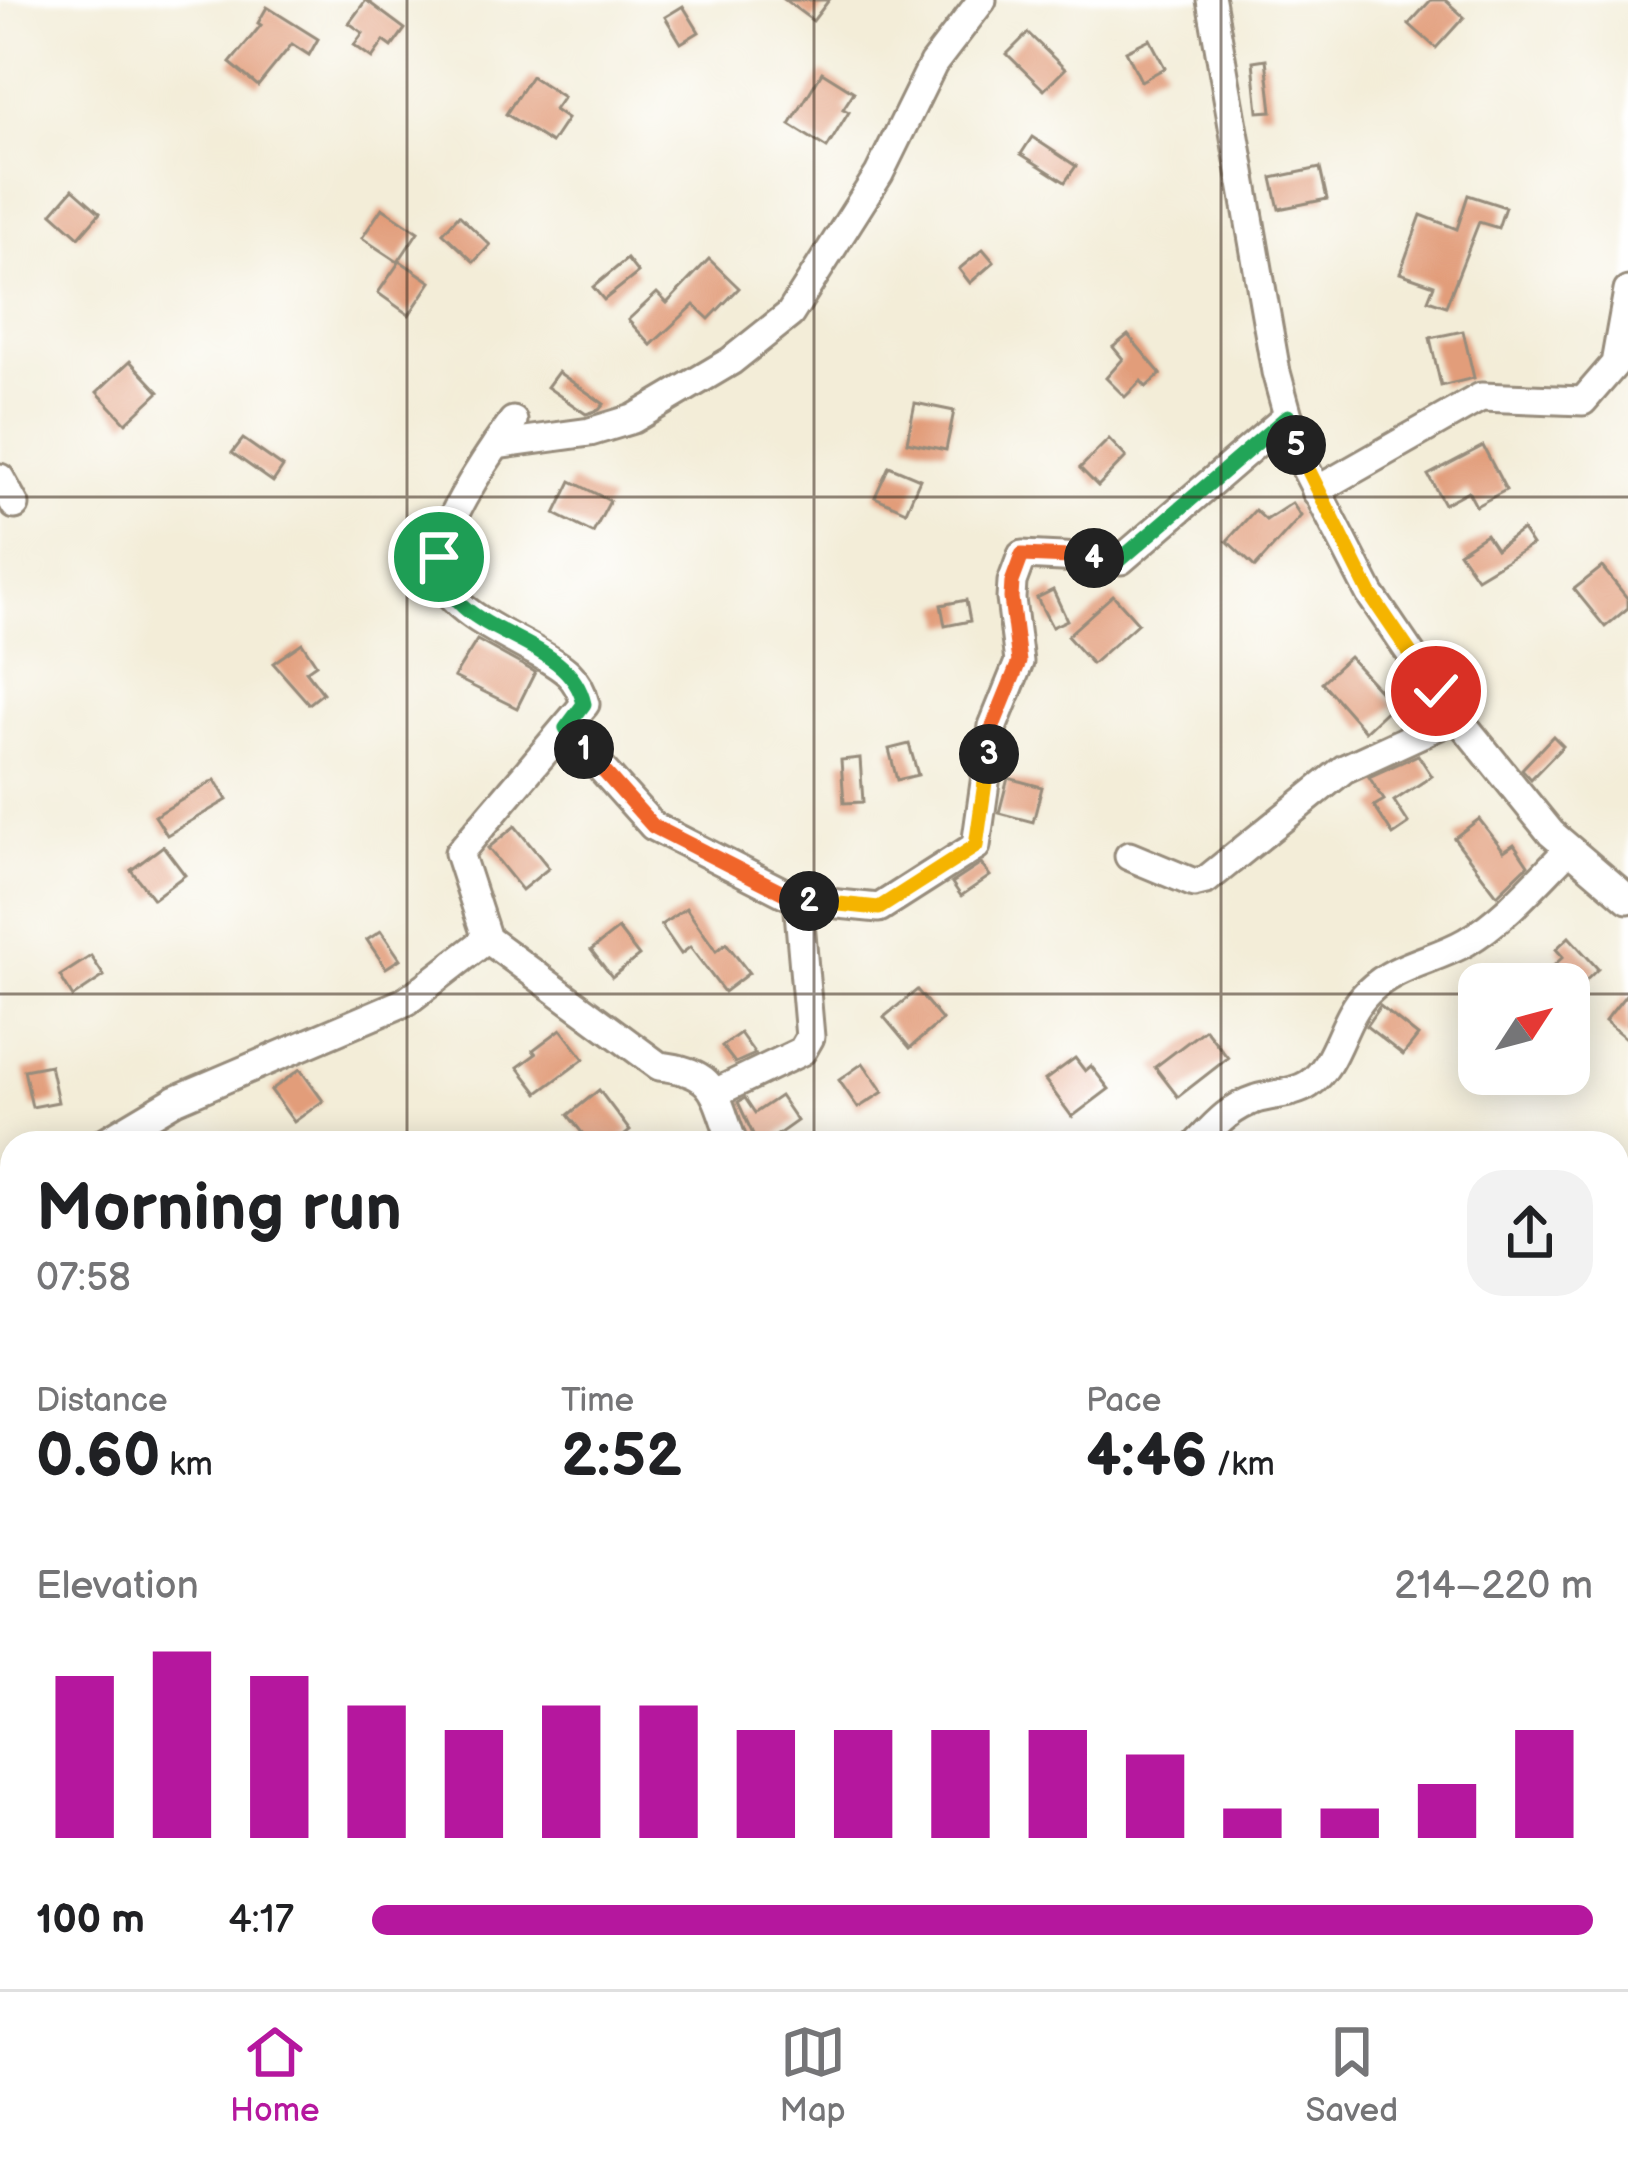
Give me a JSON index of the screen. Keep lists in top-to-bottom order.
{
  "north": "top right",
  "page": {
    "pins": [
      "5",
      "4",
      "1",
      "3",
      "2"
    ],
    "heading": ["Morning run", "07:58"],
    "stats": [
      ["Distance", "0.60 km"],
      ["Time", "2:52"],
      ["Pace", "4:46 /km"]
    ],
    "chart": ["Elevation", "214–220 m"],
    "list": [
      {
        "name": "100 m",
        "note": "4:17"
      }
    ],
    "tabs": ["Home", "Map", "Saved"]
  }
}
